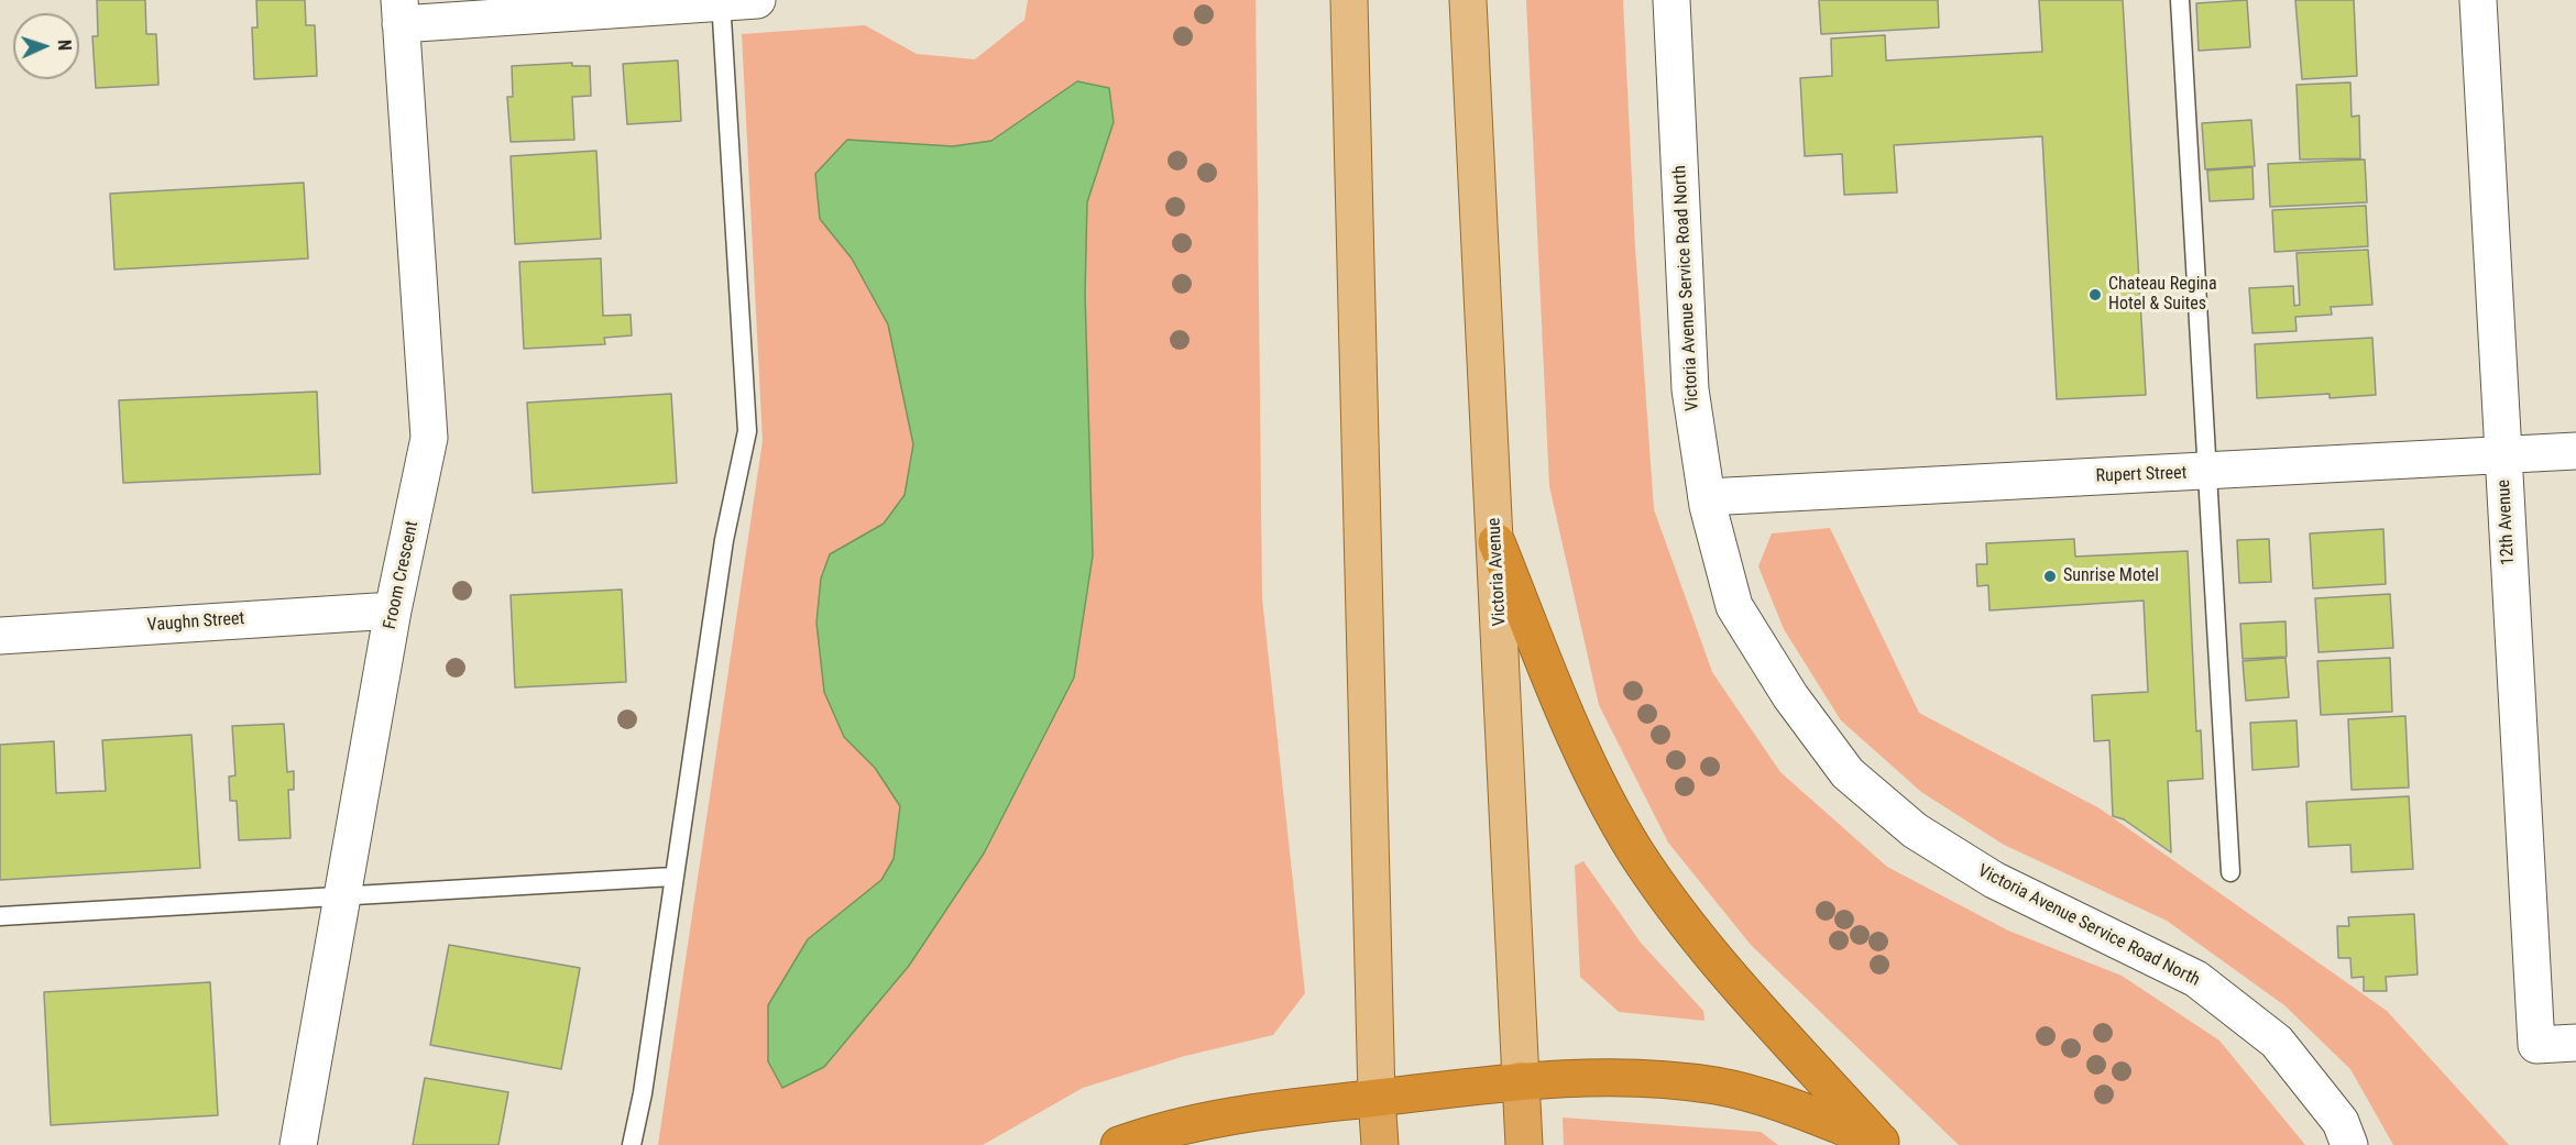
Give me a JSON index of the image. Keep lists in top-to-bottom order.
{
  "streets": {
    "highway": ["Victoria Avenue"],
    "street": [
      "Victoria Avenue Service Road North",
      "Rupert Street",
      "12th Avenue",
      "Froom Crescent",
      "Vaughn Street"
    ]
  },
  "crossings": [
    ["Victoria Avenue Service Road North", "Rupert Street"],
    ["Rupert Street", "12th Avenue"],
    ["Froom Crescent", "Vaughn Street"]
  ],
  "places": ["Chateau Regina Hotel & Suites", "Sunrise Motel"],
  "north": "right"
}
